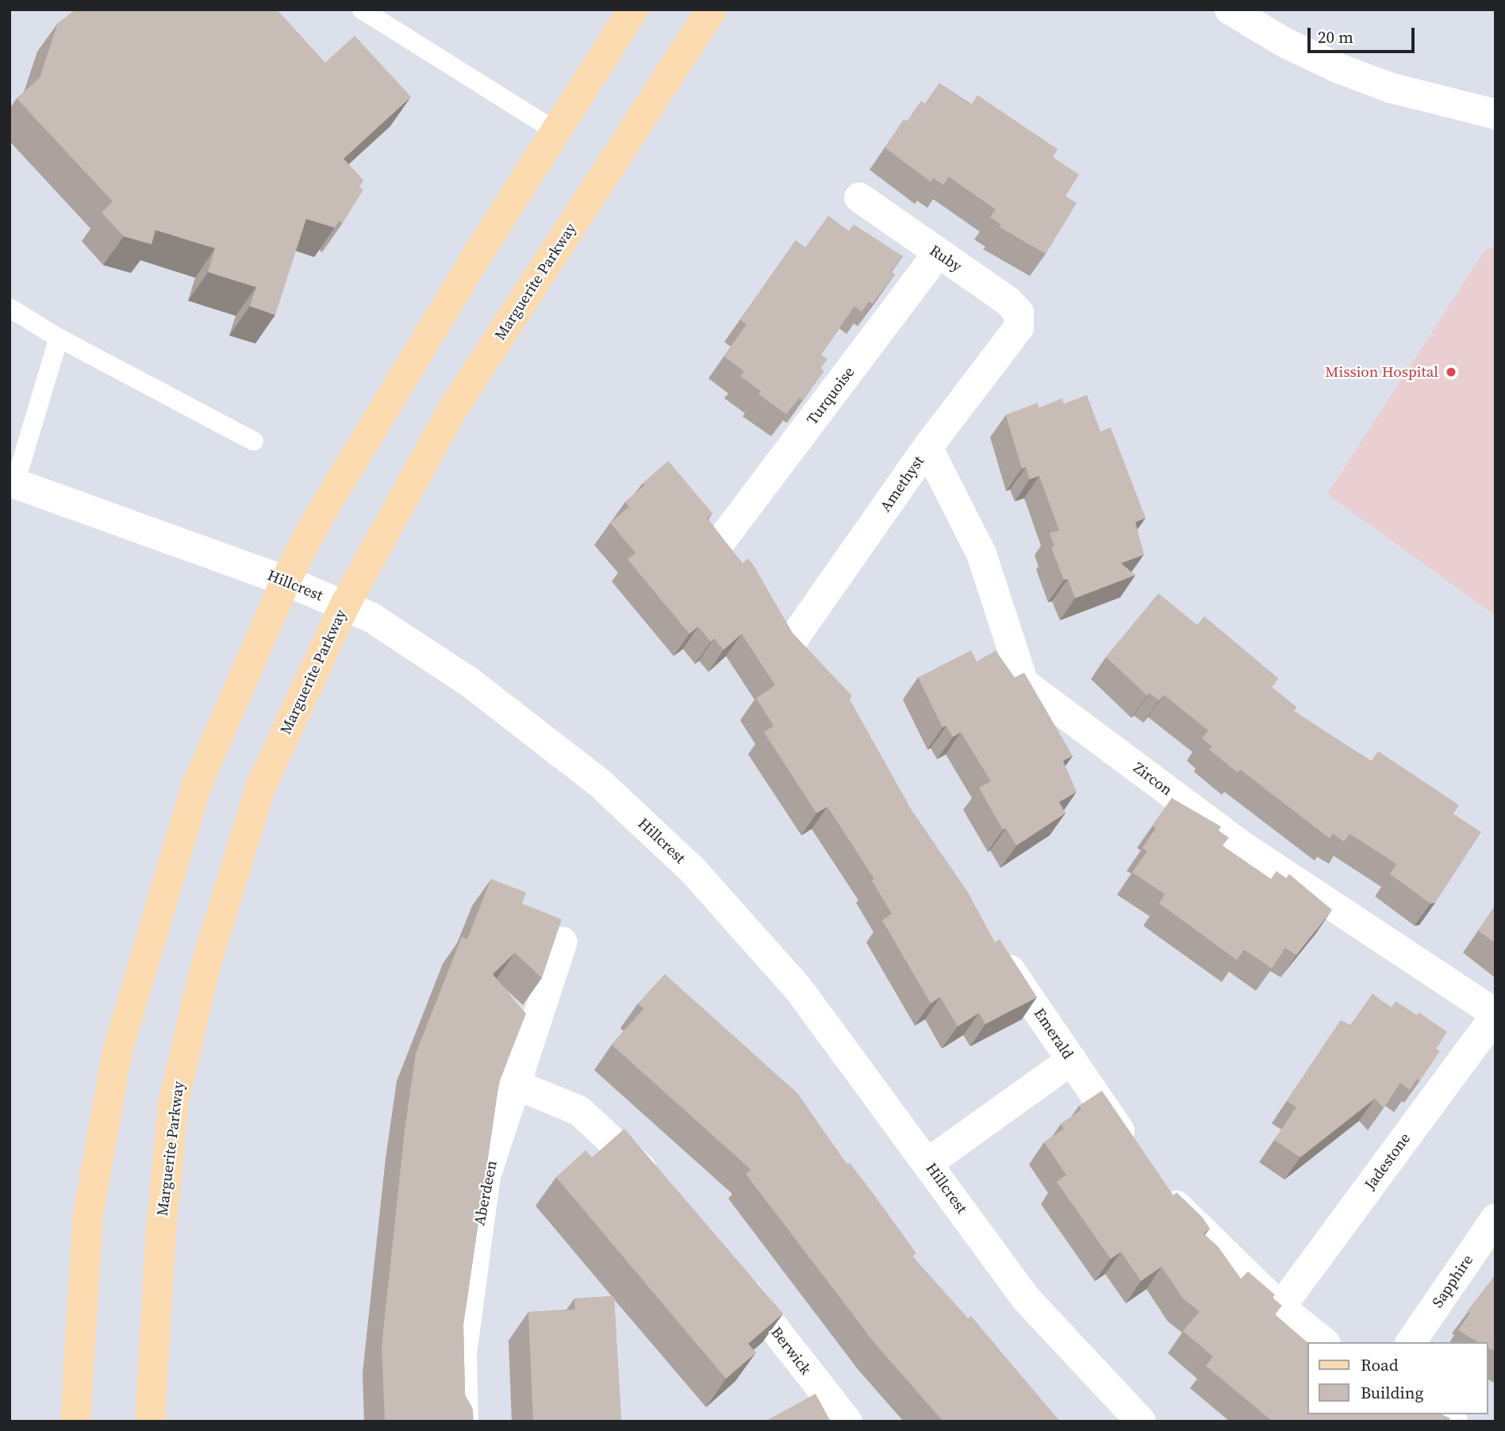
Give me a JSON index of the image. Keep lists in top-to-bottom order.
{
  "streets": {
    "main road": ["Marguerite Parkway"],
    "street": [
      "Ruby",
      "Turquoise",
      "Amethyst",
      "Hillcrest",
      "Zircon",
      "Emerald",
      "Jadestone",
      "Aberdeen",
      "Sapphire",
      "Berwick"
    ]
  },
  "crossings": [
    ["Ruby", "Turquoise"],
    ["Ruby", "Amethyst"],
    ["Marguerite Parkway", "Hillcrest"],
    ["Amethyst", "Zircon"],
    ["Zircon", "Jadestone"]
  ],
  "places": ["Mission Hospital"],
  "legend": ["Road", "Building"],
  "scale_bar": "20 m"
}
